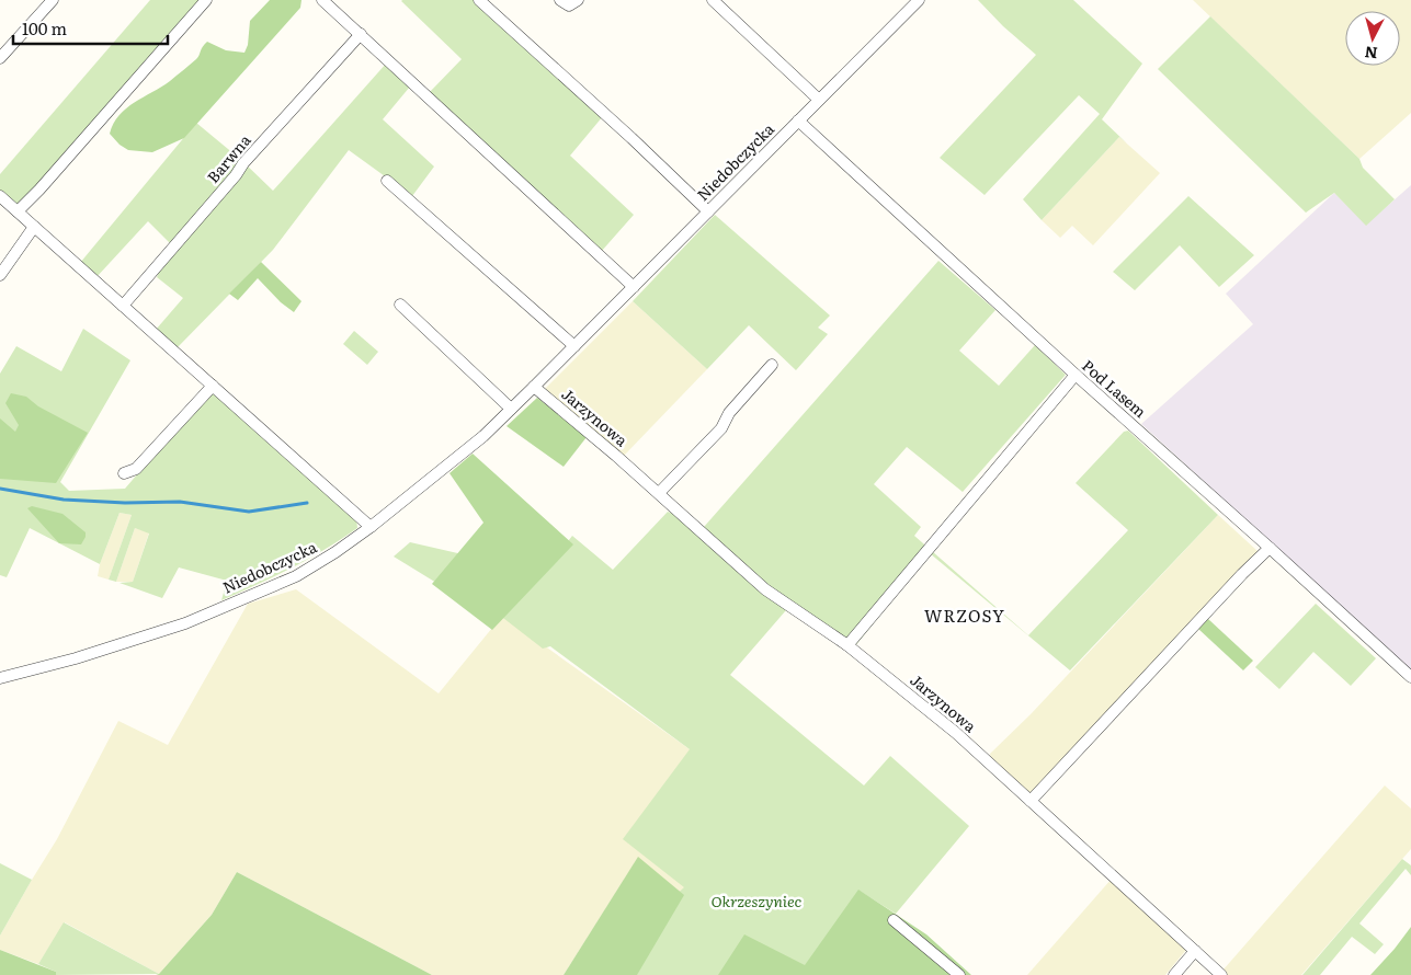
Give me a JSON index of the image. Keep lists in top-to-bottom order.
{
  "streets": {
    "street": [
      "Barwna",
      "Niedobczycka",
      "Pod Lasem",
      "Jarzynowa"
    ]
  },
  "crossings": [
    ["Niedobczycka", "Pod Lasem"],
    ["Niedobczycka", "Jarzynowa"]
  ],
  "districts": ["WRZOSY"],
  "parks": ["Okrzeszyniec"],
  "scale_bar": "100 m",
  "north": "bottom"
}
